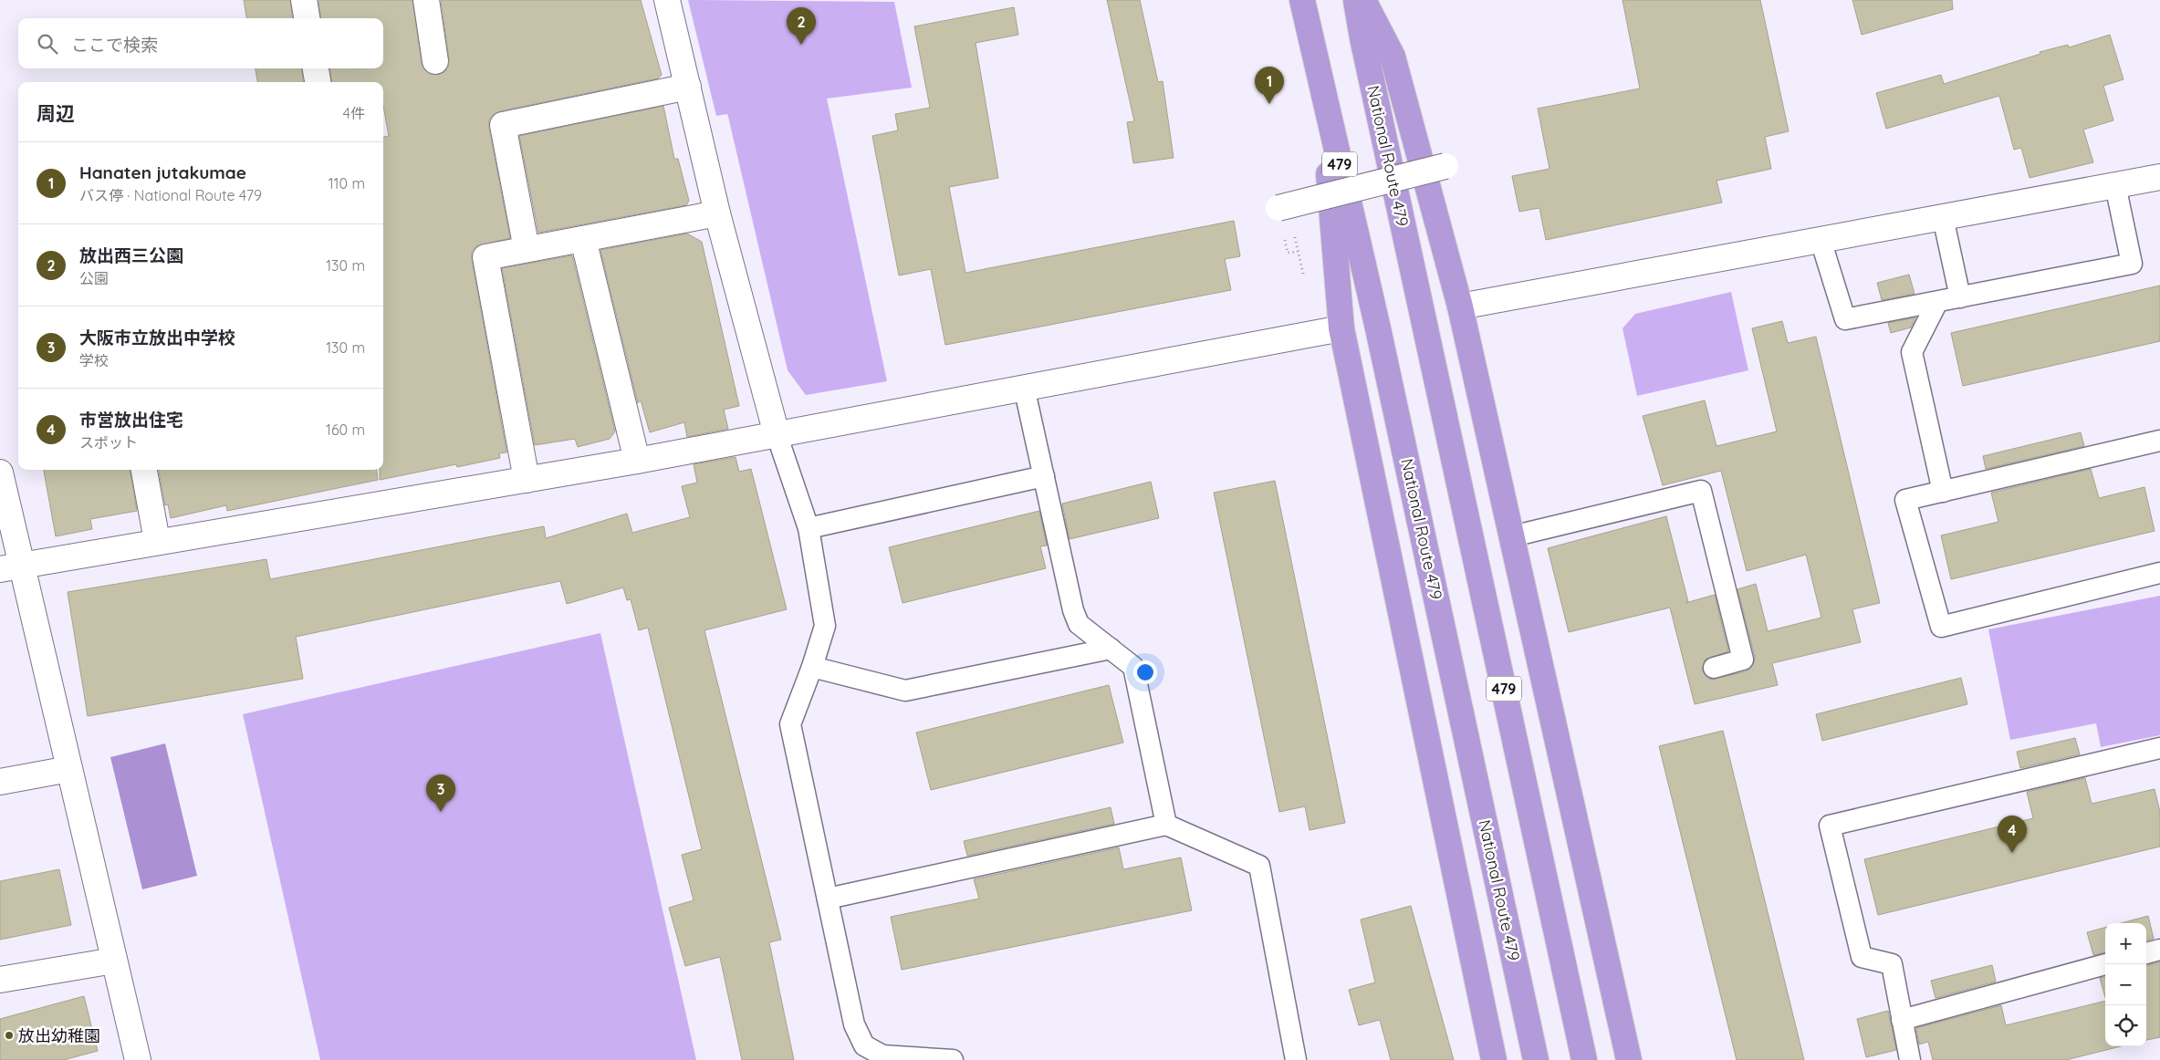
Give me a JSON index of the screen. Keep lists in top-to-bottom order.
{
  "streets": {
    "highway": ["National Route 479", "479"]
  },
  "places": ["放出幼稚園"],
  "page": {
    "pins": [
      "2",
      "1",
      "3",
      "4"
    ],
    "search": "ここで検索",
    "heading": ["周辺", "4件"],
    "list": [
      {
        "mark": "1",
        "name": "Hanaten jutakumae",
        "note": "バス停 · National Route 479",
        "value": "110 m"
      },
      {
        "mark": "2",
        "name": "放出西三公園",
        "note": "公園",
        "value": "130 m"
      },
      {
        "mark": "3",
        "name": "大阪市立放出中学校",
        "note": "学校",
        "value": "130 m"
      },
      {
        "mark": "4",
        "name": "市営放出住宅",
        "note": "スポット",
        "value": "160 m"
      }
    ],
    "map_buttons": ["+", "−"]
  }
}
